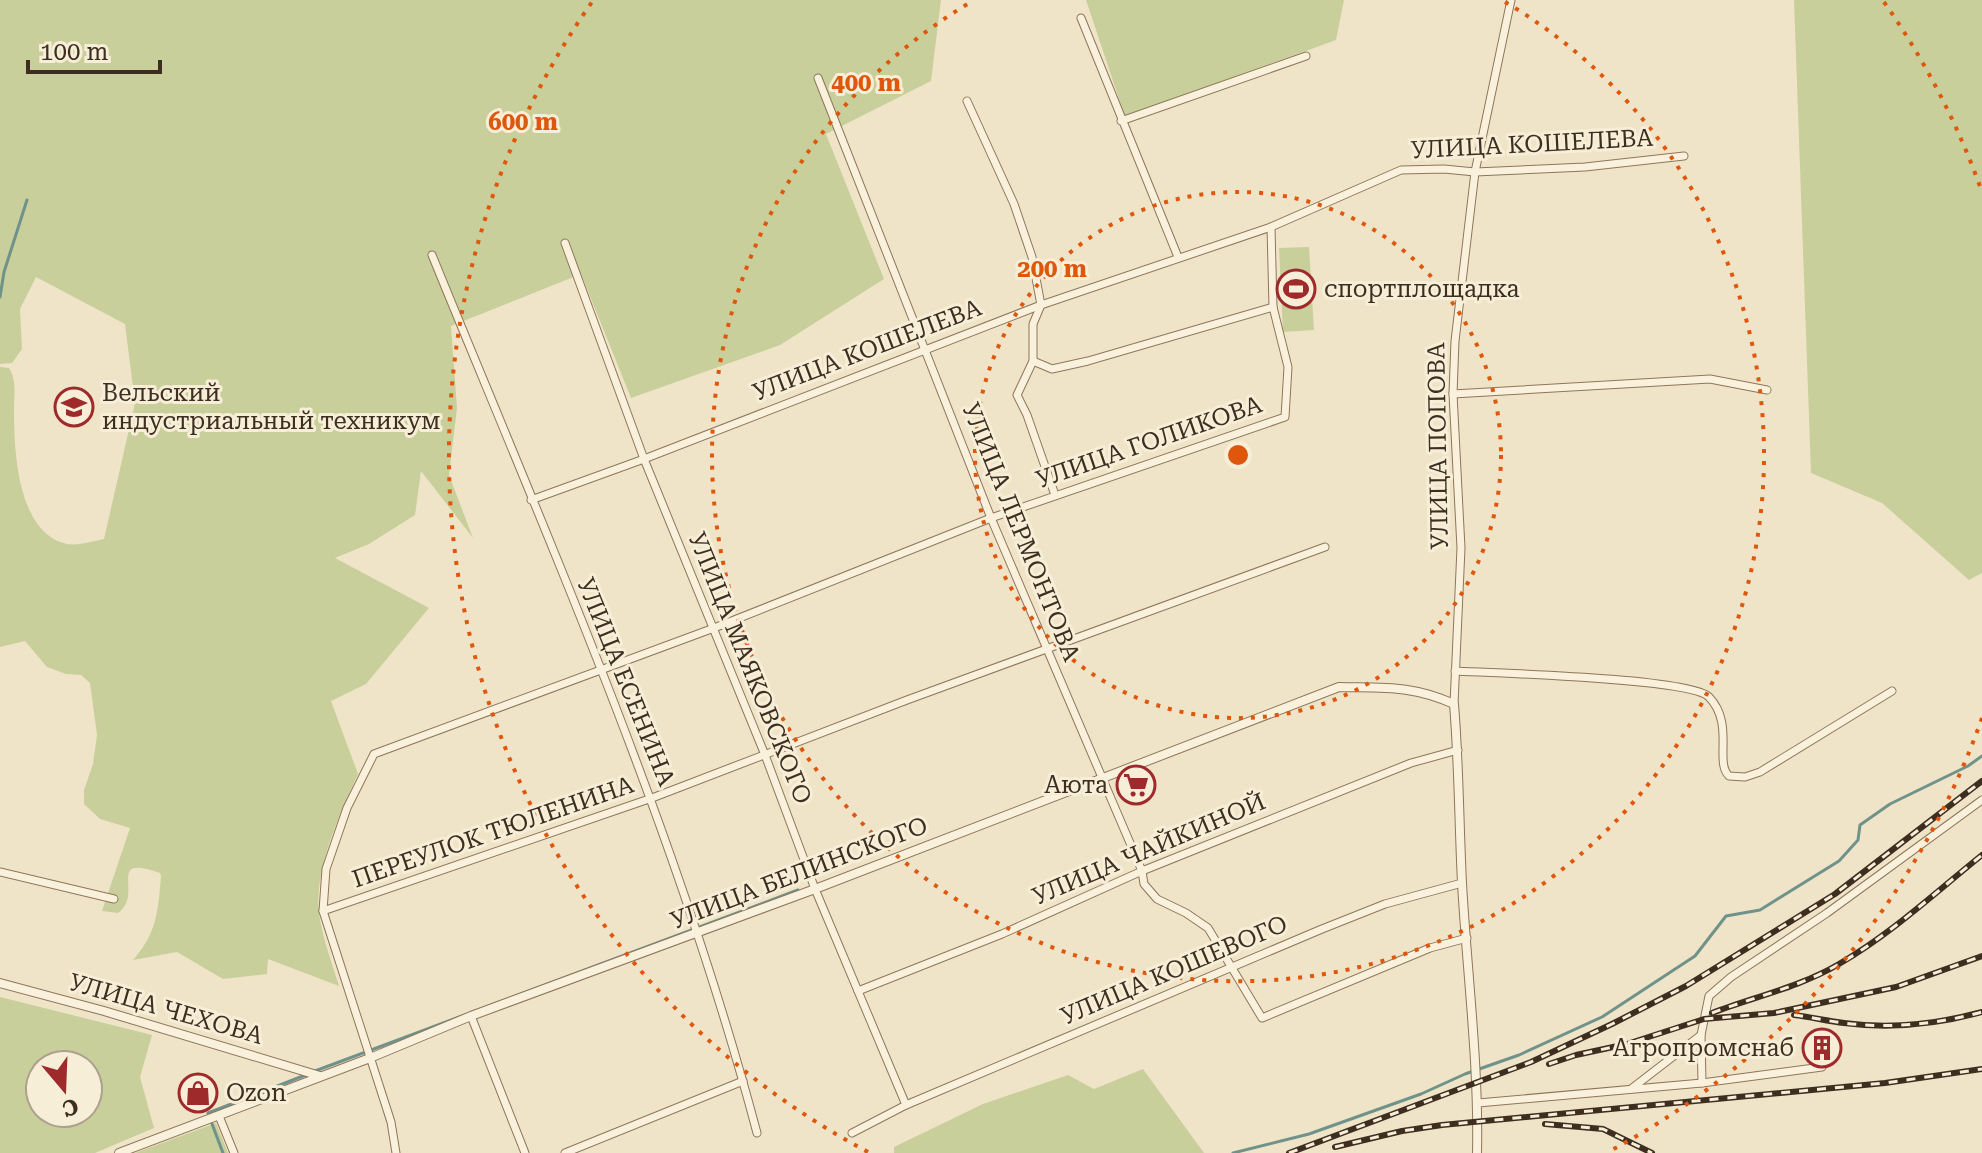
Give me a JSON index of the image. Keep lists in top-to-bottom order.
{
  "streets": {
    "street": [
      "УЛИЦА КОШЕЛЕВА",
      "УЛИЦА ГОЛИКОВА",
      "УЛИЦА ПОПОВА",
      "УЛИЦА ЛЕРМОНТОВА",
      "УЛИЦА МАЯКОВСКОГО",
      "УЛИЦА ЕСЕНИНА",
      "ПЕРЕУЛОК ТЮЛЕНИНА",
      "УЛИЦА ЧАЙКИНОЙ",
      "УЛИЦА БЕЛИНСКОГО",
      "УЛИЦА КОШЕВОГО",
      "УЛИЦА ЧЕХОВА"
    ]
  },
  "crossings": [
    ["УЛИЦА КОШЕЛЕВА", "УЛИЦА ГОЛИКОВА"],
    ["УЛИЦА КОШЕЛЕВА", "УЛИЦА ПОПОВА"],
    ["УЛИЦА КОШЕЛЕВА", "УЛИЦА ЛЕРМОНТОВА"],
    ["УЛИЦА КОШЕЛЕВА", "УЛИЦА МАЯКОВСКОГО"],
    ["УЛИЦА КОШЕЛЕВА", "УЛИЦА ЕСЕНИНА"],
    ["УЛИЦА ГОЛИКОВА", "УЛИЦА ЛЕРМОНТОВА"],
    ["УЛИЦА ГОЛИКОВА", "УЛИЦА МАЯКОВСКОГО"],
    ["УЛИЦА ГОЛИКОВА", "УЛИЦА ЕСЕНИНА"],
    ["УЛИЦА ГОЛИКОВА", "ПЕРЕУЛОК ТЮЛЕНИНА"],
    ["УЛИЦА ПОПОВА", "УЛИЦА БЕЛИНСКОГО"],
    ["УЛИЦА ЛЕРМОНТОВА", "ПЕРЕУЛОК ТЮЛЕНИНА"],
    ["УЛИЦА ЛЕРМОНТОВА", "УЛИЦА ЧАЙКИНОЙ"],
    ["УЛИЦА ЛЕРМОНТОВА", "УЛИЦА БЕЛИНСКОГО"],
    ["УЛИЦА ЛЕРМОНТОВА", "УЛИЦА КОШЕВОГО"],
    ["УЛИЦА МАЯКОВСКОГО", "ПЕРЕУЛОК ТЮЛЕНИНА"],
    ["УЛИЦА МАЯКОВСКОГО", "УЛИЦА ЧАЙКИНОЙ"],
    ["УЛИЦА МАЯКОВСКОГО", "УЛИЦА БЕЛИНСКОГО"],
    ["УЛИЦА МАЯКОВСКОГО", "УЛИЦА КОШЕВОГО"],
    ["УЛИЦА ЕСЕНИНА", "ПЕРЕУЛОК ТЮЛЕНИНА"],
    ["УЛИЦА ЕСЕНИНА", "УЛИЦА БЕЛИНСКОГО"],
    ["УЛИЦА БЕЛИНСКОГО", "УЛИЦА ЧЕХОВА"]
  ],
  "places": {
    "sports": ["спортплощадка"],
    "school or university": ["Вельский индустриальный техникум"],
    "supermarket": ["Аюта"],
    "building": ["Агропромснаб"],
    "shop": ["Ozon"]
  },
  "scale_bar": "100 m",
  "north": "bottom",
  "rings": ["400 m", "600 m", "200 m"]
}
